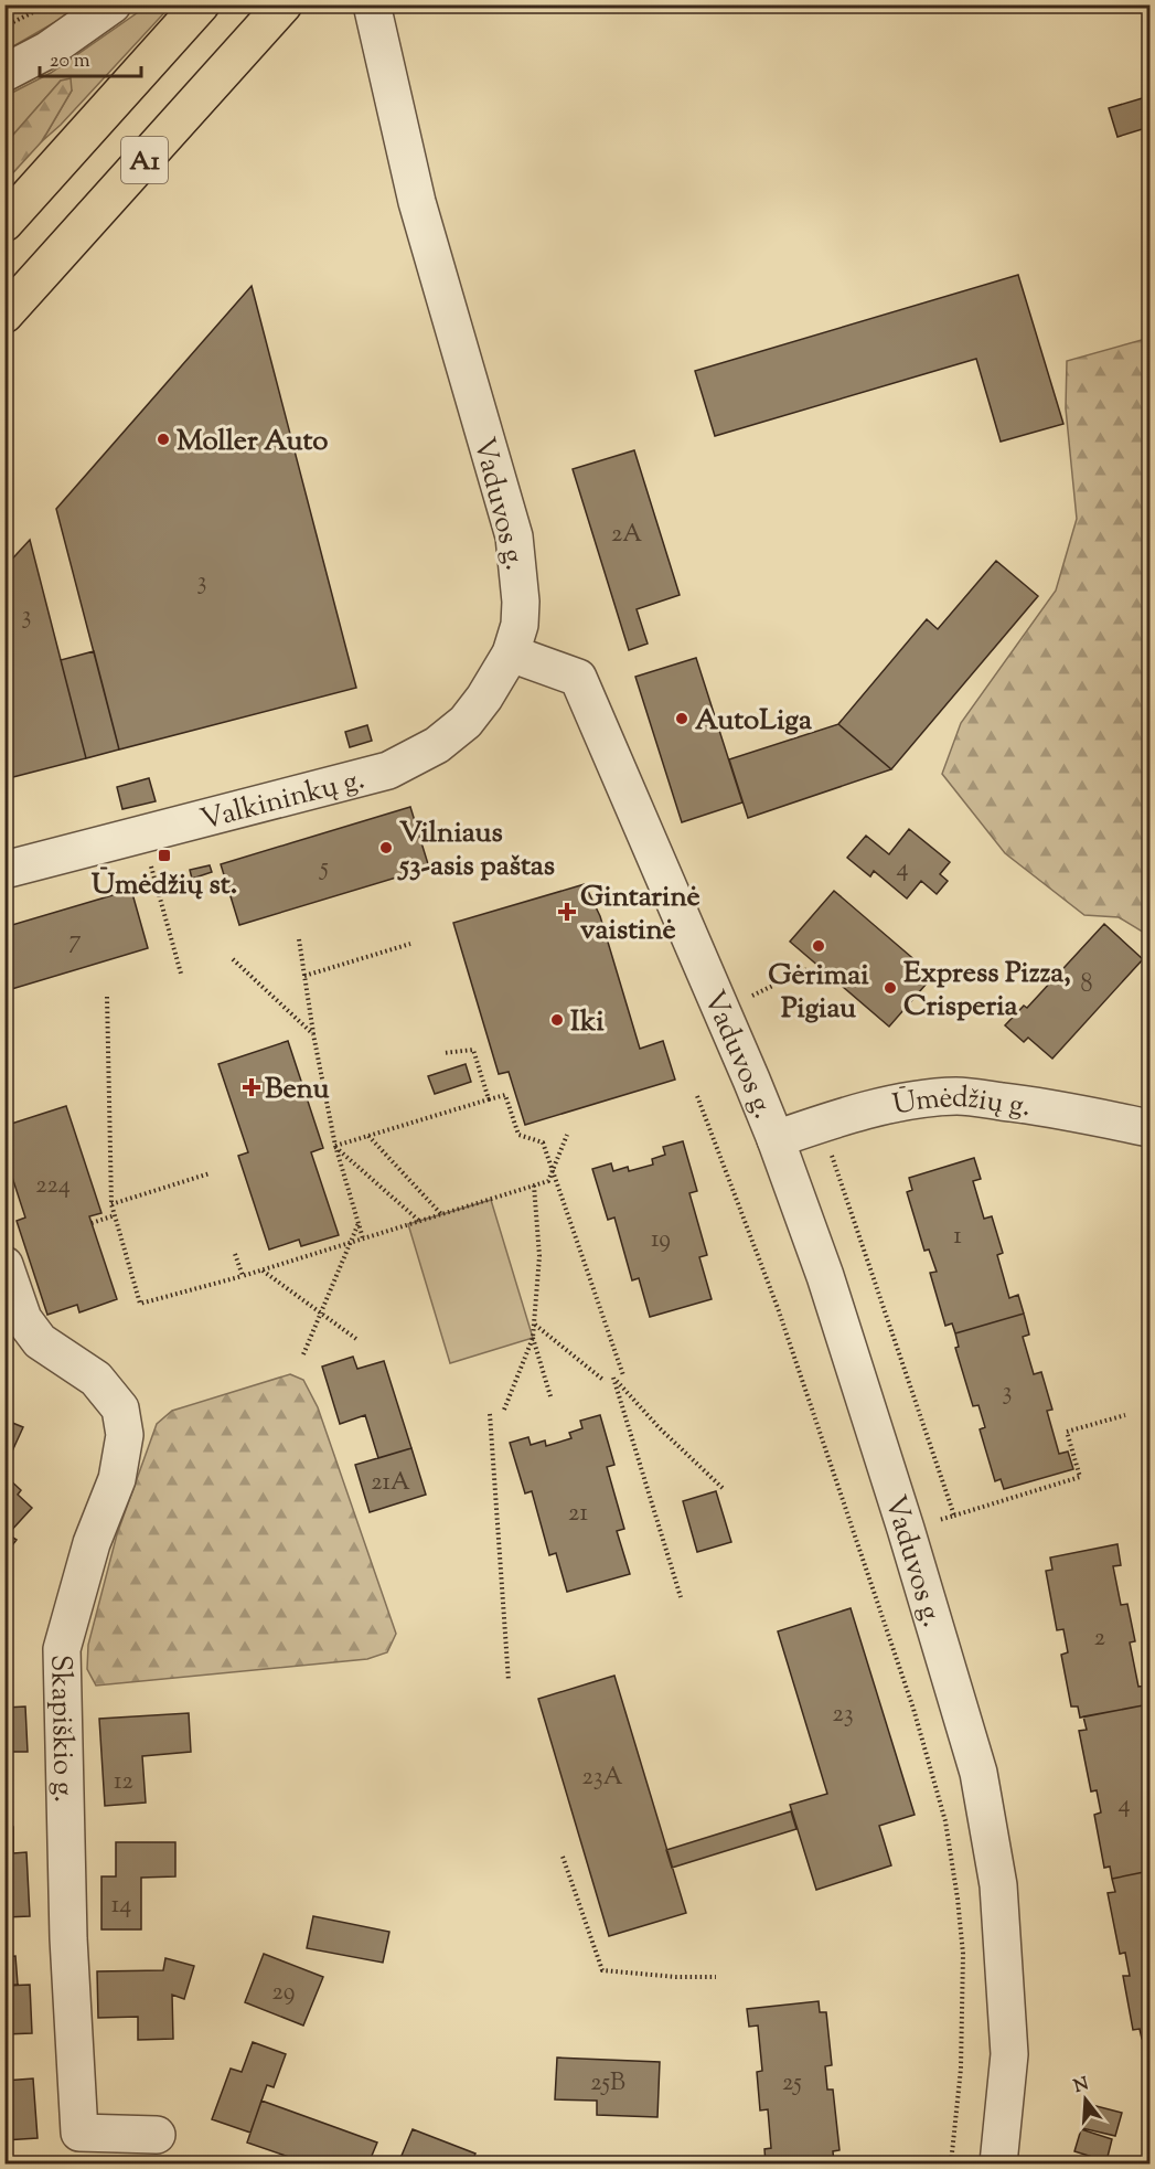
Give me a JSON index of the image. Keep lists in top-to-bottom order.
{
  "streets": {
    "highway": ["A1"],
    "street": [
      "Vaduvos g.",
      "Valkininkų g.",
      "Ūmėdžių g.",
      "Skapiškio g."
    ]
  },
  "crossings": [
    ["Vaduvos g.", "Valkininkų g."],
    ["Vaduvos g.", "Ūmėdžių g."]
  ],
  "places": {
    "other": [
      "Moller Auto",
      "AutoLiga",
      "Vilniaus 53-asis paštas",
      "Gėrimai Pigiau",
      "Express Pizza, Crisperia",
      "Iki"
    ],
    "transit": ["Ūmėdžių st."],
    "health": ["Gintarinė vaistinė", "Benu"]
  },
  "house_numbers": [
    "2A",
    "3",
    "3",
    "5",
    "4",
    "7",
    "8",
    "224",
    "1",
    "19",
    "3",
    "21A",
    "21",
    "2",
    "23",
    "23A",
    "12",
    "4",
    "14",
    "29",
    "25B",
    "25"
  ],
  "scale_bar": "20 m",
  "north": "top"
}
